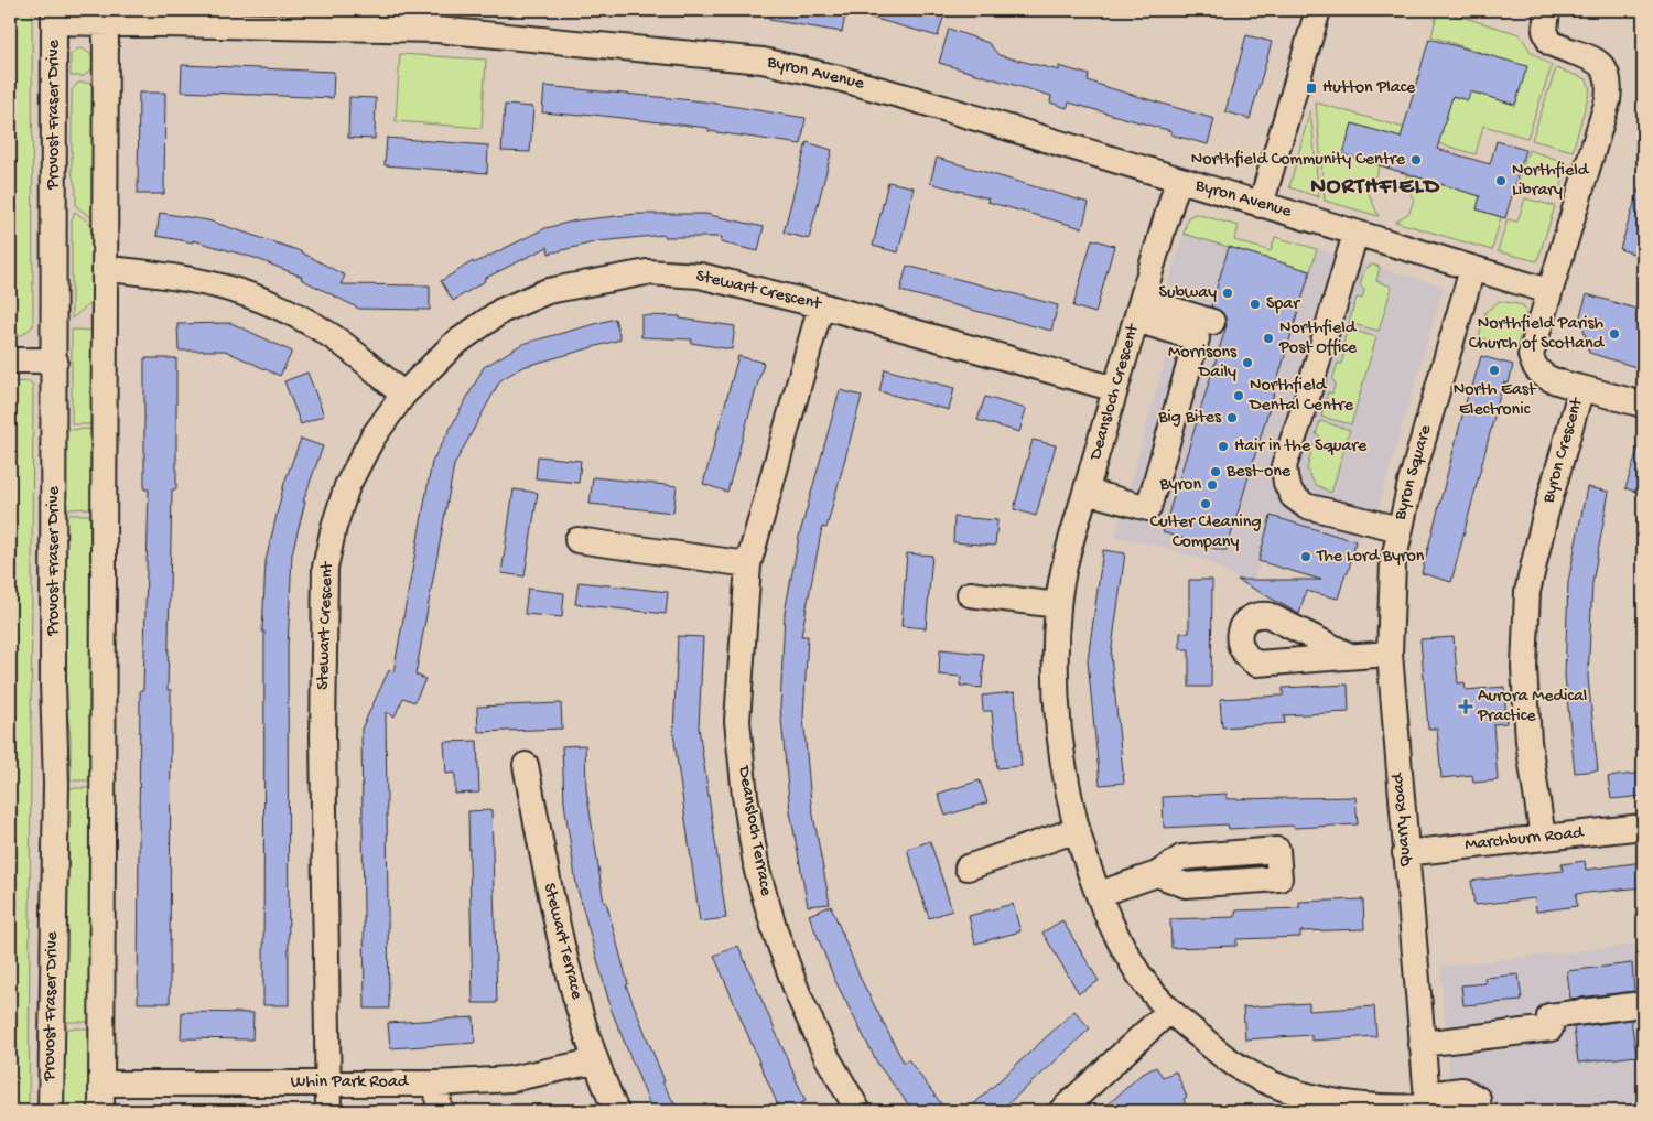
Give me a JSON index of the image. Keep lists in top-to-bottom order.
{
  "streets": {
    "street": [
      "Byron Avenue",
      "Provost Fraser Drive",
      "Stewart Crescent",
      "Deansloch Crescent",
      "Byron Crescent",
      "Byron Square",
      "Quarry Road",
      "Deansloch Terrace",
      "Marchburn Road",
      "Stewart Terrace",
      "Whin Park Road"
    ]
  },
  "crossings": [
    ["Byron Avenue", "Provost Fraser Drive"],
    ["Byron Avenue", "Deansloch Crescent"],
    ["Byron Avenue", "Byron Crescent"],
    ["Byron Avenue", "Byron Square"],
    ["Stewart Crescent", "Deansloch Crescent"],
    ["Stewart Crescent", "Deansloch Terrace"],
    ["Stewart Crescent", "Whin Park Road"],
    ["Deansloch Crescent", "Quarry Road"],
    ["Byron Crescent", "Marchburn Road"],
    ["Byron Square", "Quarry Road"],
    ["Quarry Road", "Marchburn Road"],
    ["Stewart Terrace", "Whin Park Road"]
  ],
  "districts": ["NORTHFIELD"],
  "places": {
    "transit": ["Hutton Place"],
    "other": [
      "Northfield Community Centre",
      "Northfield Library",
      "Subway",
      "Spar",
      "Northfield Parish Church of Scotland",
      "Northfield Post Office",
      "Morrisons Daily",
      "North East Electronic",
      "Northfield Dental Centre",
      "Big Bites",
      "Hair in the Square",
      "Best-one",
      "Byron",
      "Culter Cleaning Company",
      "The Lord Byron"
    ],
    "health": ["Aurora Medical Practice"]
  }
}
